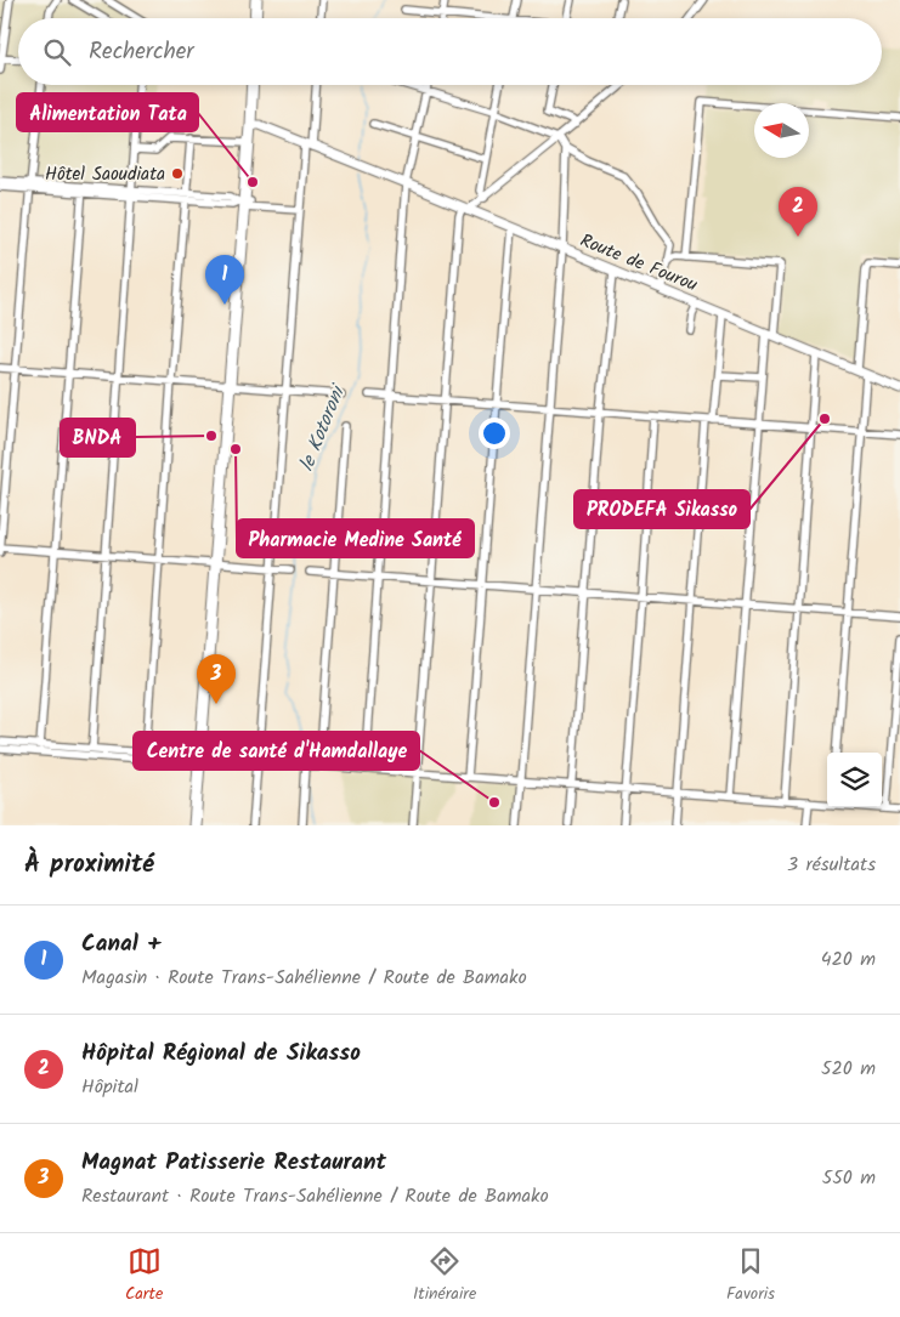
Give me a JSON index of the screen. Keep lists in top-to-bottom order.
{
  "streets": {
    "main road": ["Route de Fourou"]
  },
  "water": ["le Kotoroni"],
  "places": [
    "Hôtel Saoudiata",
    "Alimentation Tata",
    "PRODEFA Sikasso",
    "BNDA",
    "Pharmacie Medine Santé",
    "Centre de santé d'Hamdallaye"
  ],
  "north": "left",
  "page": {
    "search": "Rechercher",
    "pins": ["2", "1", "3"],
    "heading": ["À proximité", "3 résultats"],
    "list": [
      {
        "mark": "1",
        "name": "Canal +",
        "note": "Magasin · Route Trans-Sahélienne / Route de Bamako",
        "value": "420 m"
      },
      {
        "mark": "2",
        "name": "Hôpital Régional de Sikasso",
        "note": "Hôpital",
        "value": "520 m"
      },
      {
        "mark": "3",
        "name": "Magnat Patisserie Restaurant",
        "note": "Restaurant · Route Trans-Sahélienne / Route de Bamako",
        "value": "550 m"
      }
    ],
    "nav": ["Carte", "Itinéraire", "Favoris"]
  }
}
